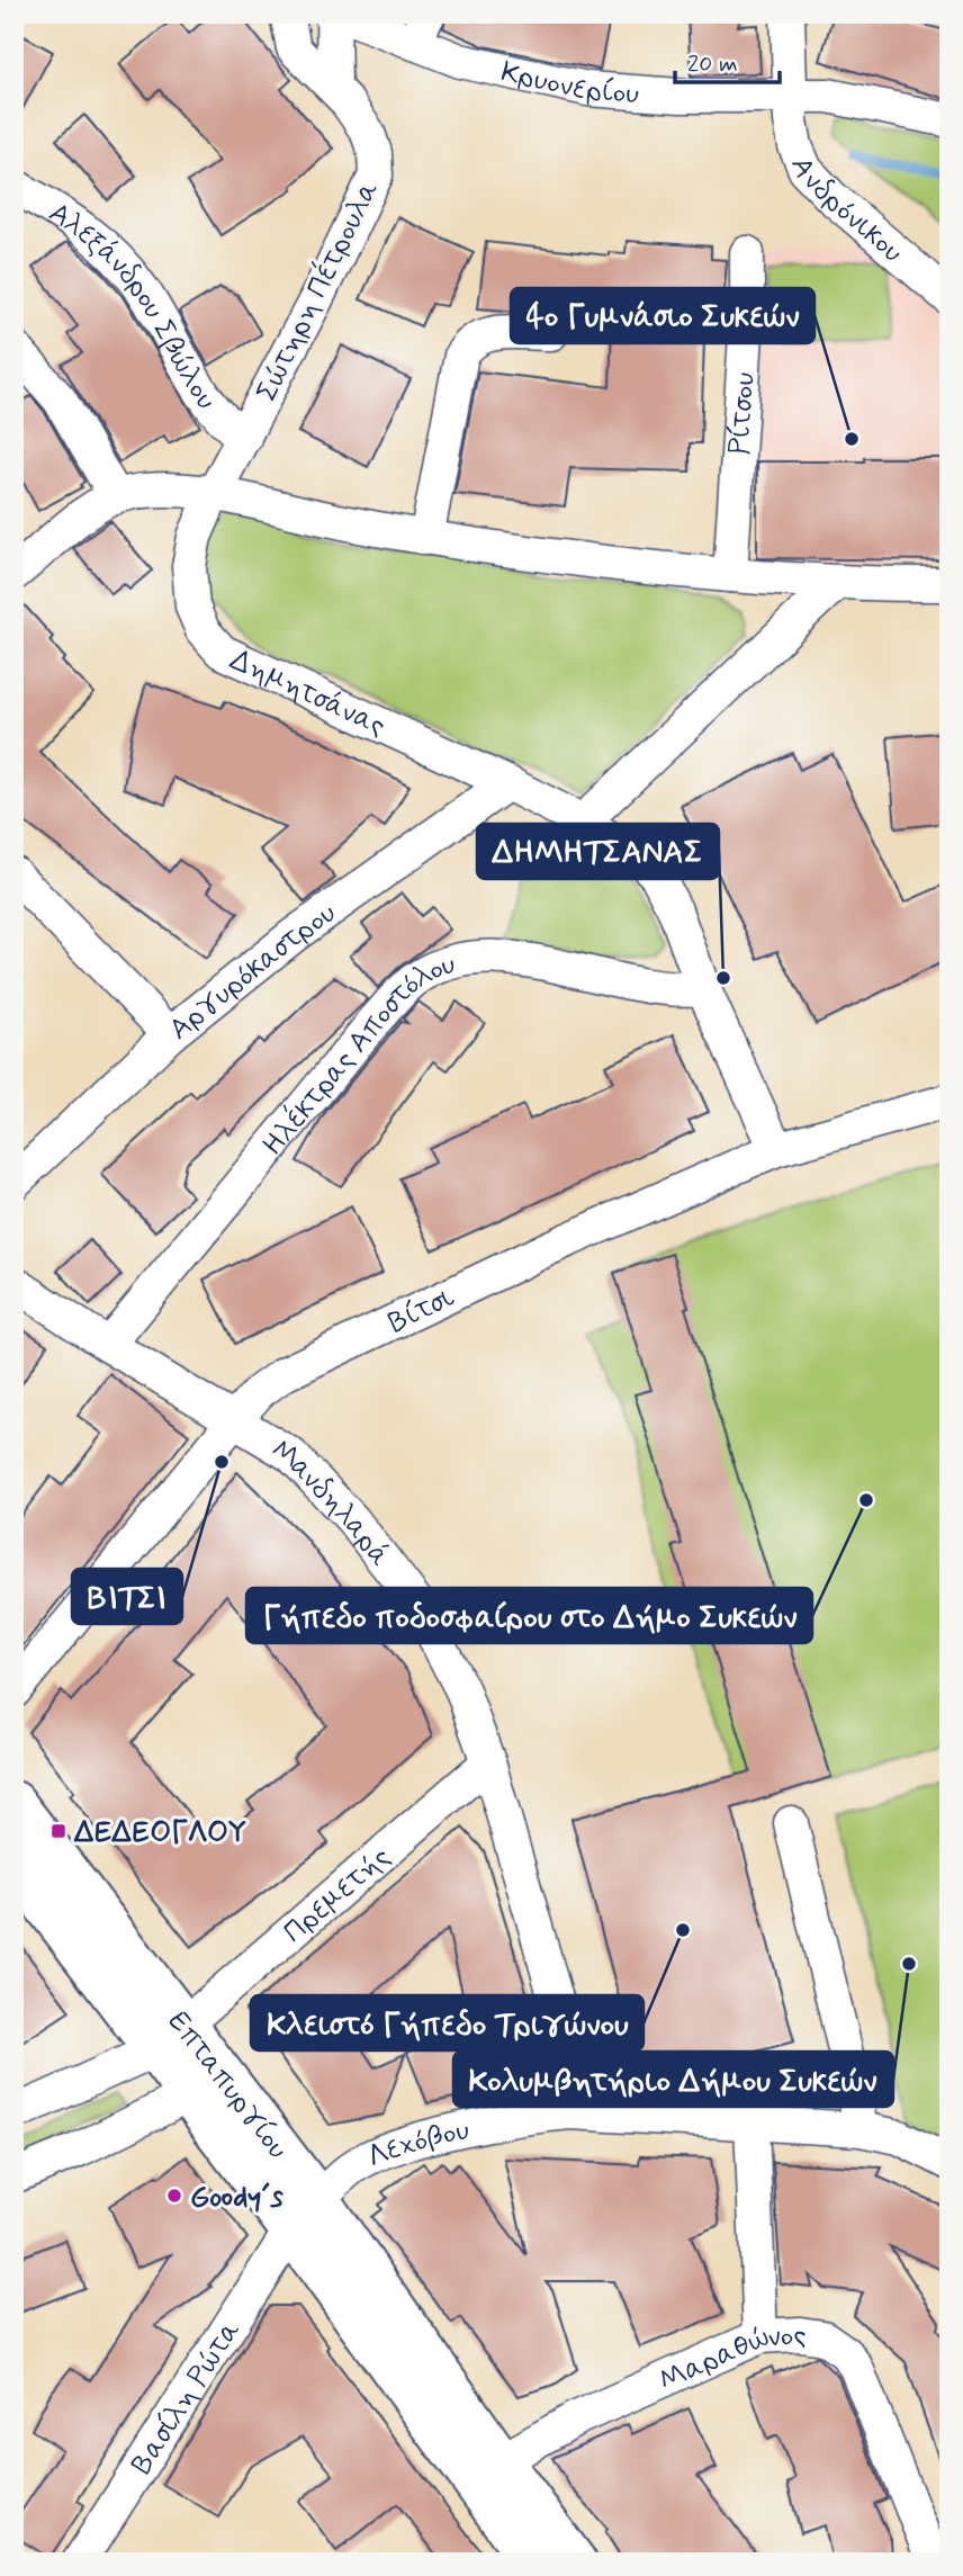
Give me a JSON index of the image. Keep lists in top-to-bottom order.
{
  "streets": {
    "main road": ["Επταπυργίου"],
    "street": [
      "Κρυονερίου",
      "Ανδρόνικου",
      "Σώτηρη Πέτρουλα",
      "Αλεξάνδρου Σβώλου",
      "Ρίτσου",
      "Δημητσάνας",
      "Αργυρόκαστρου",
      "Ηλέκτρας Αποστόλου",
      "Βίτσι",
      "Μανδηλαρά",
      "Πρεμετής",
      "Λεχόβου",
      "Μαραθώνος",
      "Βασίλη Ρώτα"
    ]
  },
  "crossings": [
    ["Κρυονερίου", "Ανδρόνικου"],
    ["Σώτηρη Πέτρουλα", "Αλεξάνδρου Σβώλου"],
    ["Σώτηρη Πέτρουλα", "Δημητσάνας"],
    ["Δημητσάνας", "Αργυρόκαστρου"],
    ["Δημητσάνας", "Ηλέκτρας Αποστόλου"],
    ["Δημητσάνας", "Βίτσι"],
    ["Ηλέκτρας Αποστόλου", "Μανδηλαρά"],
    ["Βίτσι", "Μανδηλαρά"],
    ["Μανδηλαρά", "Πρεμετής"],
    ["Μανδηλαρά", "Λεχόβου"],
    ["Πρεμετής", "Επταπυργίου"],
    ["Επταπυργίου", "Λεχόβου"],
    ["Επταπυργίου", "Μαραθώνος"],
    ["Επταπυργίου", "Βασίλη Ρώτα"],
    ["Λεχόβου", "Βασίλη Ρώτα"]
  ],
  "places": {
    "other": [
      "4ο Γυμνάσιο Συκεών",
      "ΔΗΜΗΤΣΑΝΑΣ",
      "ΒΙΤΣΙ",
      "Γήπεδο ποδοσφαίρου στο Δήμο Συκεών",
      "Κλειστό Γήπεδο Τριγώνου",
      "Κολυμβητήριο Δήμου Συκεών",
      "Goody´s"
    ],
    "transit": ["ΔΕΔΕΟΓΛΟΥ"]
  },
  "scale_bar": "20 m"
}
